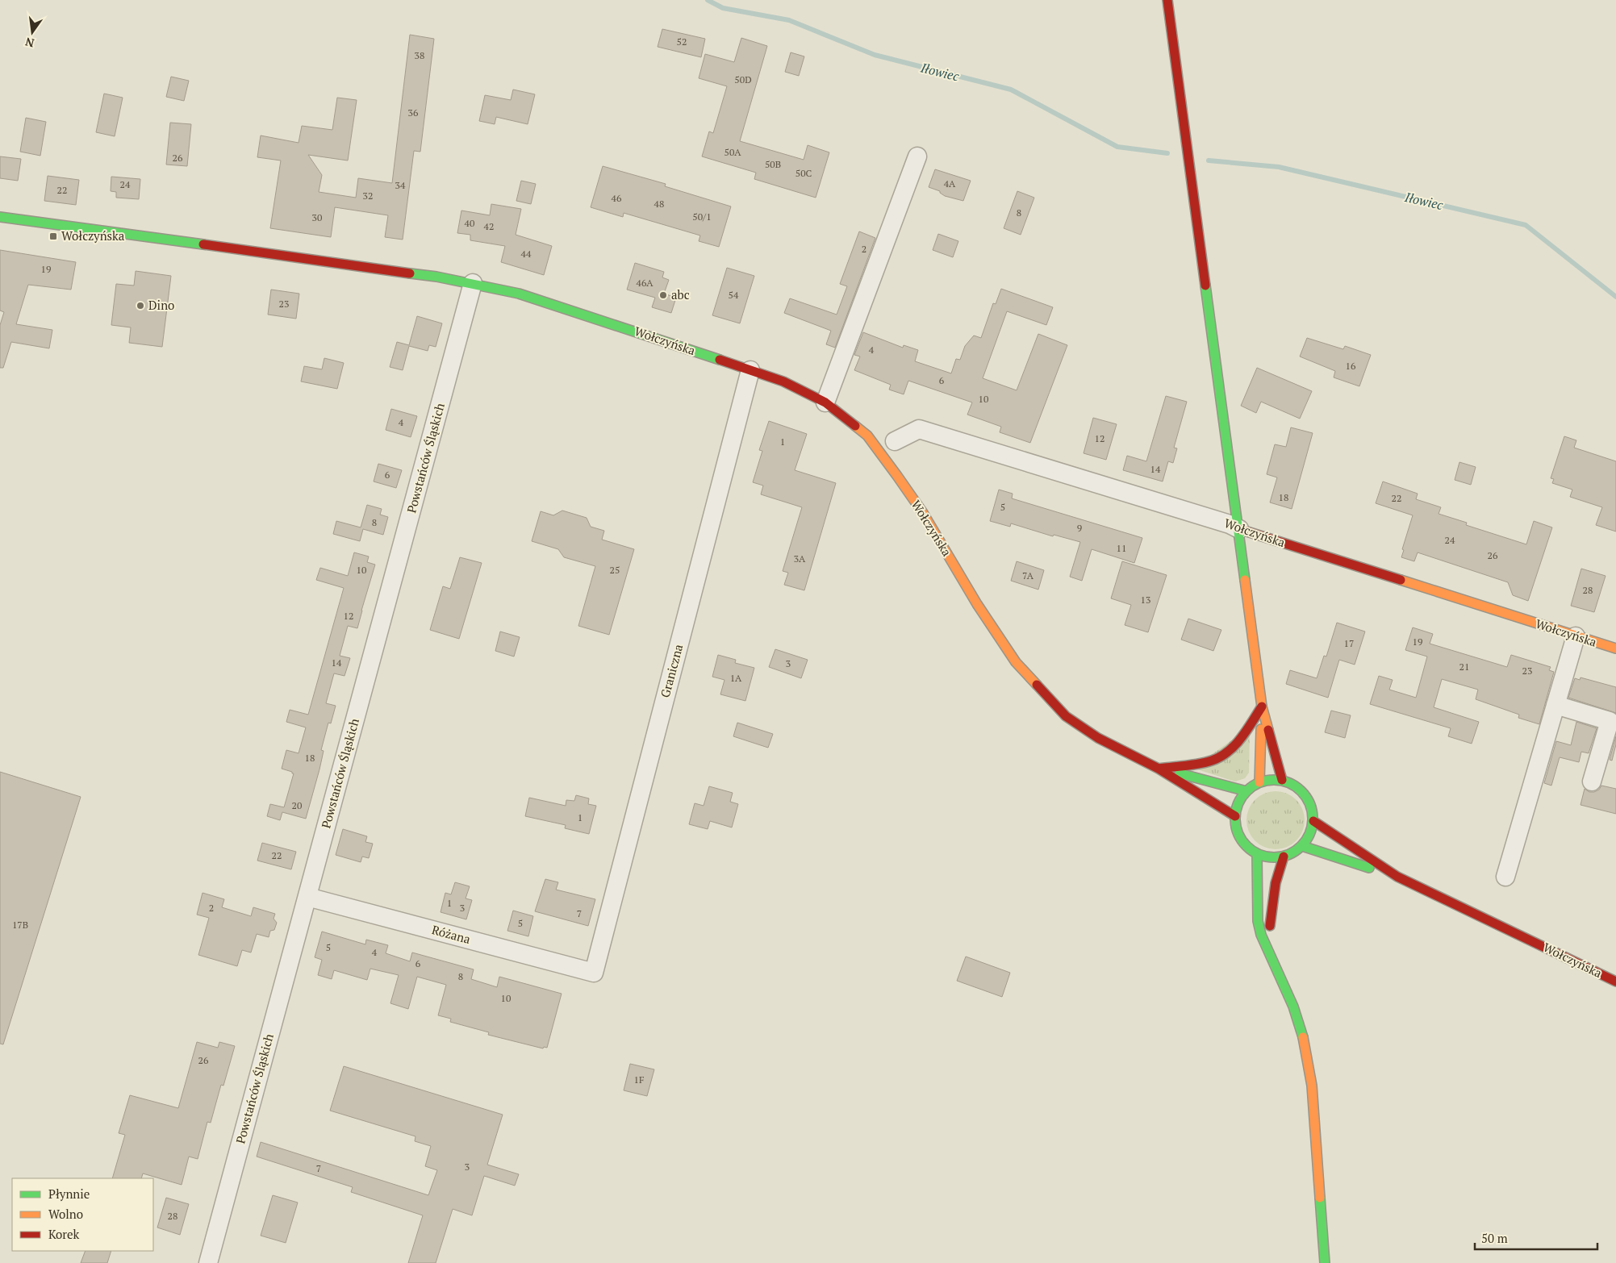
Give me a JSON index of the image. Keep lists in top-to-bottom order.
{
  "streets": {
    "main road": ["Wołczyńska"],
    "street": ["Powstańców Śląskich", "Graniczna", "Różana"]
  },
  "crossings": [
    ["Wołczyńska", "Powstańców Śląskich"],
    ["Wołczyńska", "Graniczna"],
    ["Powstańców Śląskich", "Różana"],
    ["Graniczna", "Różana"]
  ],
  "water": ["Iłowiec"],
  "places": {
    "transit": ["Wołczyńska"],
    "other": ["abc", "Dino"]
  },
  "house_numbers": [
    "52",
    "38",
    "50D",
    "36",
    "50A",
    "26",
    "50B",
    "50C",
    "4A",
    "24",
    "34",
    "22",
    "32",
    "46",
    "48",
    "8",
    "50/1",
    "30",
    "40",
    "42",
    "2",
    "44",
    "19",
    "46A",
    "54",
    "23",
    "4",
    "16",
    "6",
    "10",
    "4",
    "12",
    "1",
    "14",
    "6",
    "18",
    "22",
    "5",
    "8",
    "9",
    "24",
    "11",
    "26",
    "3A",
    "10",
    "25",
    "7A",
    "28",
    "13",
    "12",
    "19",
    "17",
    "14",
    "3",
    "21",
    "23",
    "1A",
    "18",
    "20",
    "1",
    "22",
    "1",
    "2",
    "3",
    "7",
    "5",
    "17B",
    "5",
    "4",
    "6",
    "8",
    "10",
    "26",
    "1F",
    "3",
    "7",
    "28"
  ],
  "legend": ["Płynnie", "Wolno", "Korek"],
  "scale_bar": "50 m",
  "north": "bottom"
}
